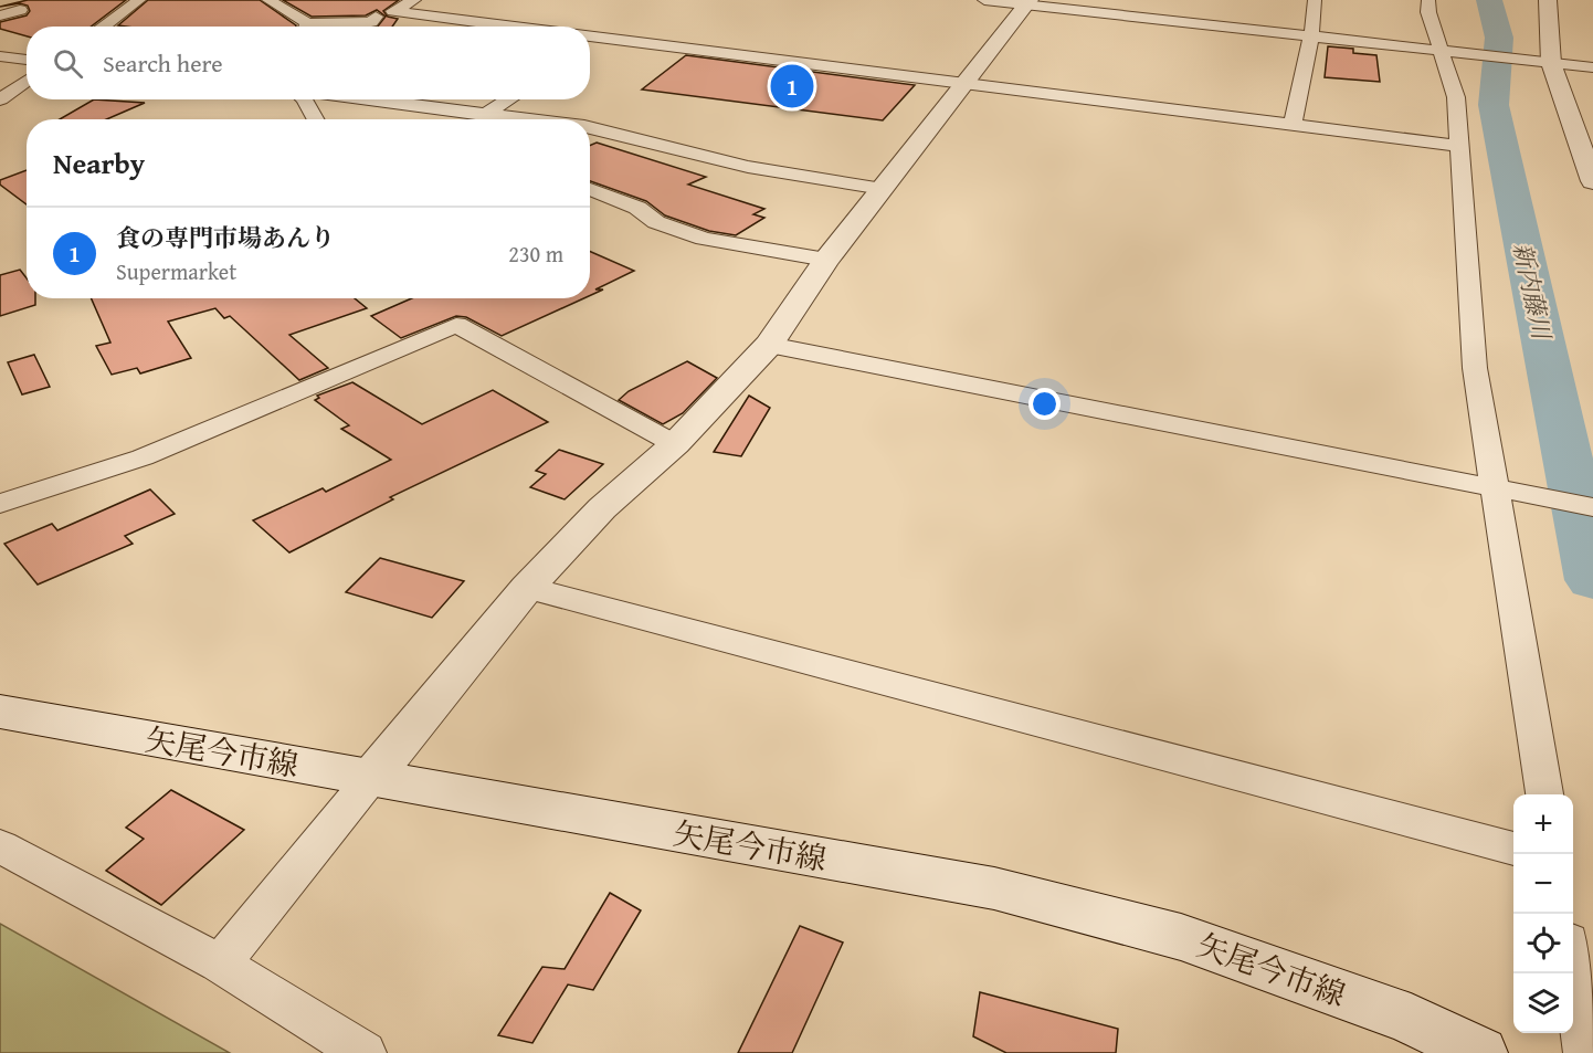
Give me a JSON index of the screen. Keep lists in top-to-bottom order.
{
  "streets": {
    "street": ["矢尾今市線"]
  },
  "water": ["新内藤川"],
  "page": {
    "search": "Search here",
    "pins": "1",
    "heading": "Nearby",
    "list": [
      {
        "mark": "1",
        "name": "食の専門市場あんり",
        "note": "Supermarket",
        "value": "230 m"
      }
    ],
    "map_buttons": ["+", "−"]
  }
}
